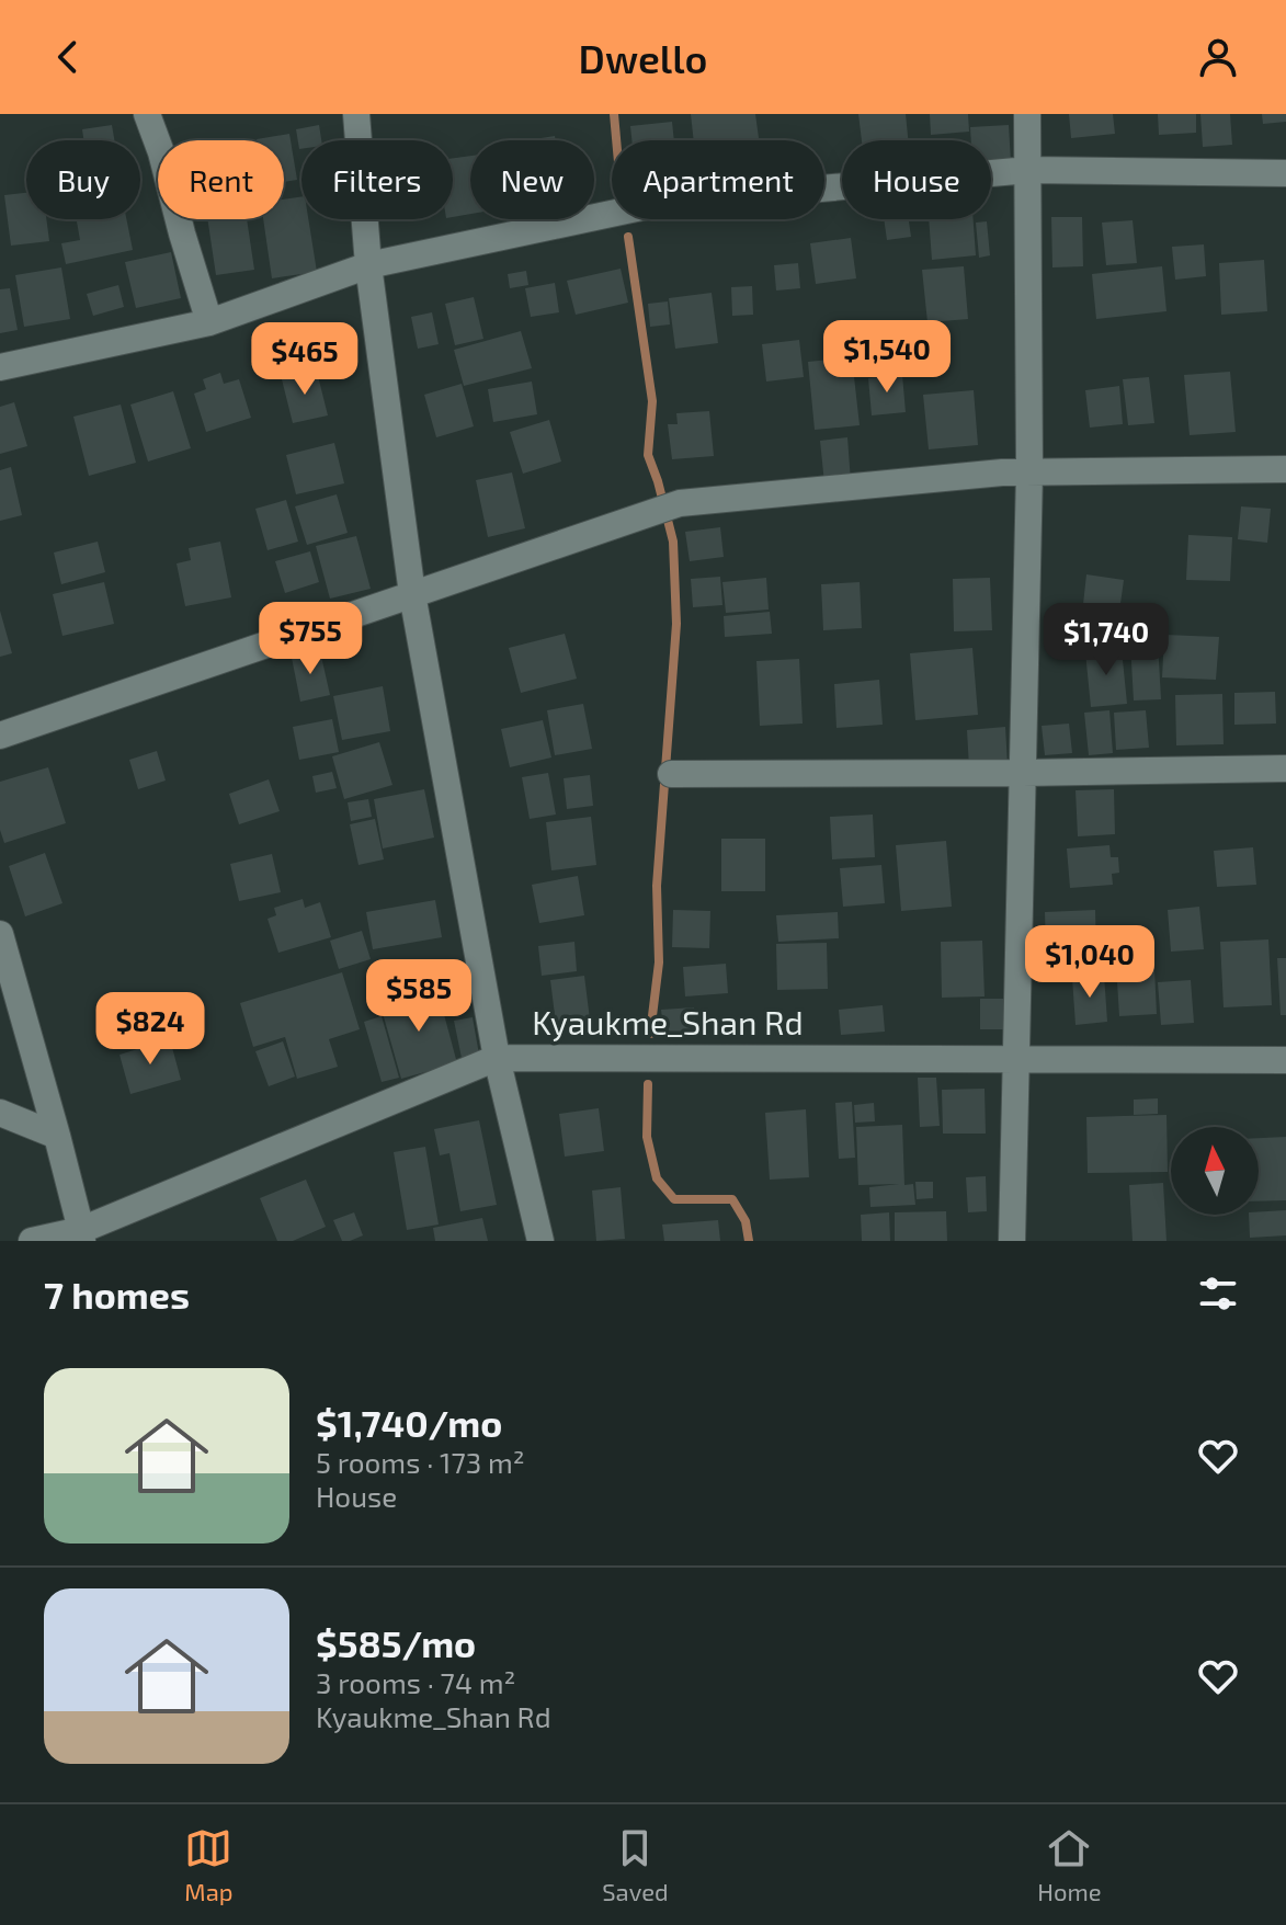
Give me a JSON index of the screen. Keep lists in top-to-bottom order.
{
  "streets": {
    "street": ["Kyaukme_Shan Rd"]
  },
  "north": "top",
  "page": {
    "header": "Dwello",
    "chip": [
      "Buy",
      "Rent",
      "Filters",
      "New",
      "Apartment",
      "House"
    ],
    "price": [
      "$1,540",
      "$465",
      "$755",
      "$1,740",
      "$1,040",
      "$585",
      "$824"
    ],
    "heading": "7 homes",
    "list": [
      {
        "name": "$1,740/mo",
        "note": "5 rooms · 173 m² · House"
      },
      {
        "name": "$585/mo",
        "note": "3 rooms · 74 m² · Kyaukme_Shan Rd"
      }
    ],
    "tabs": ["Map", "Saved", "Home"]
  }
}
